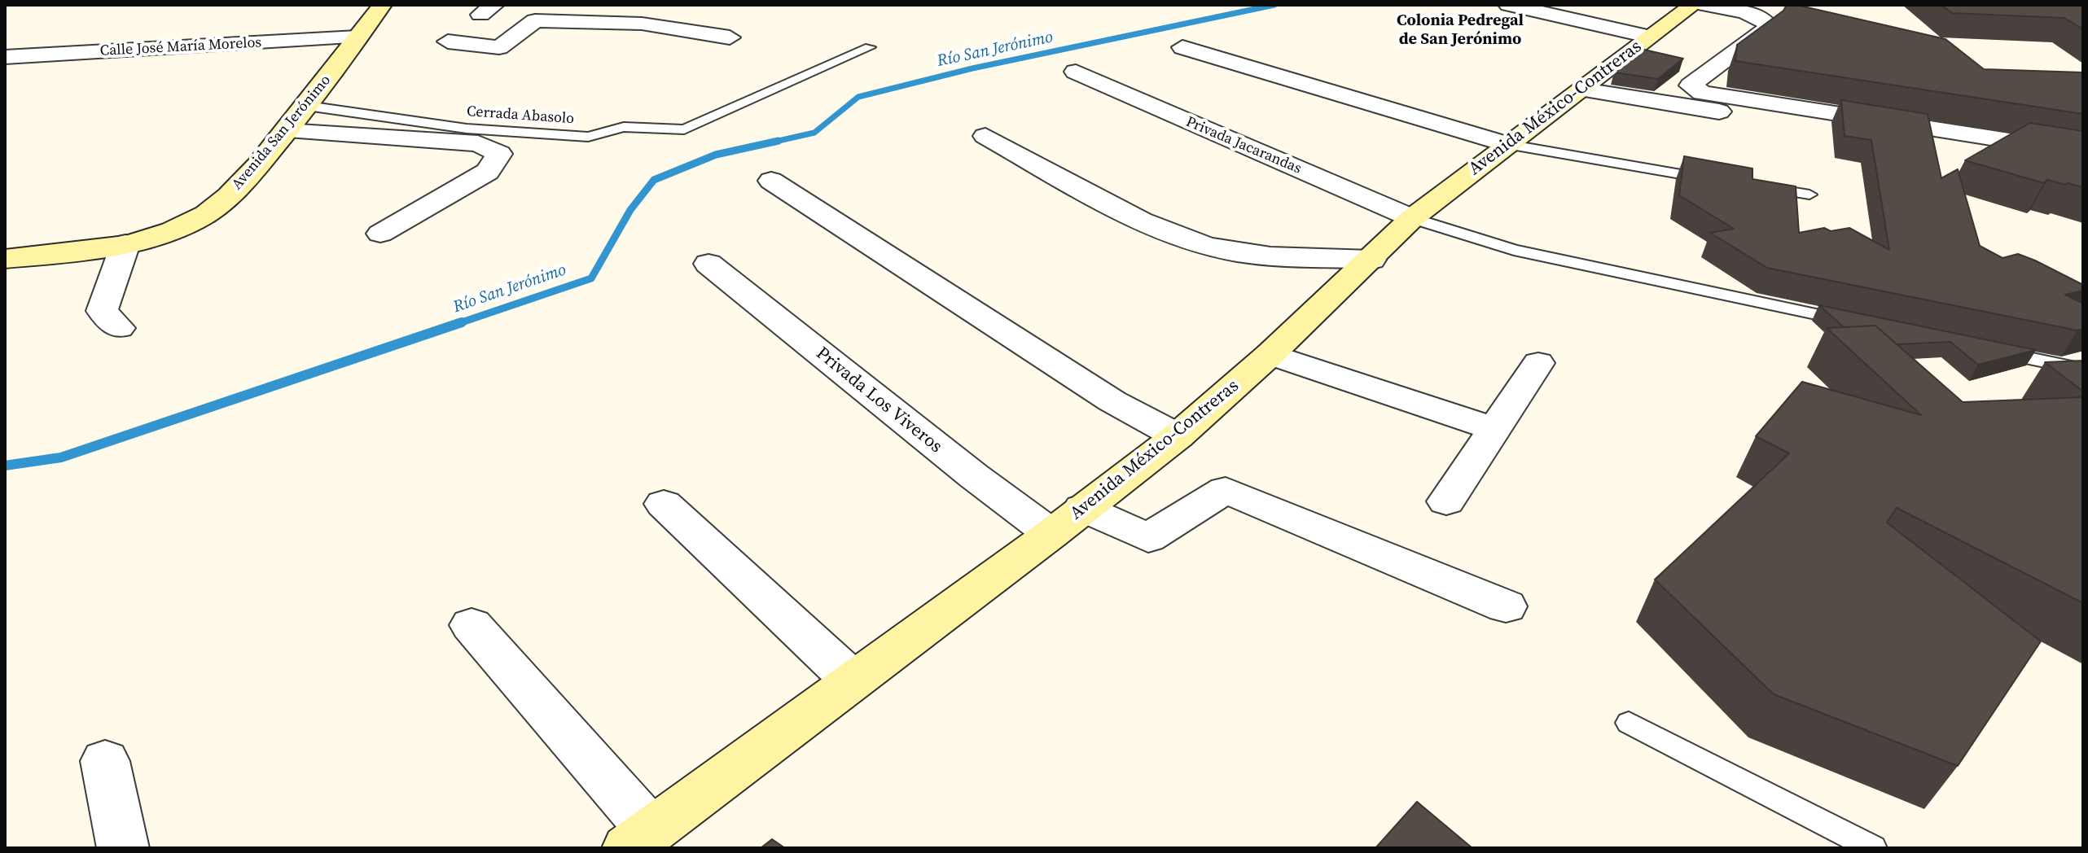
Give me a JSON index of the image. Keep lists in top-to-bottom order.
{
  "streets": {
    "street": [
      "Calle José María Morelos",
      "Avenida México-Contreras",
      "Avenida San Jerónimo",
      "Privada Jacarandas",
      "Privada Los Viveros"
    ],
    "lane": ["Cerrada Abasolo"]
  },
  "crossings": [
    ["Calle José María Morelos", "Avenida San Jerónimo"],
    ["Avenida México-Contreras", "Privada Jacarandas"],
    ["Avenida México-Contreras", "Privada Los Viveros"],
    ["Cerrada Abasolo", "Avenida San Jerónimo"]
  ],
  "districts": ["Colonia Pedregal de San Jerónimo"],
  "water": ["Río San Jerónimo"]
}
